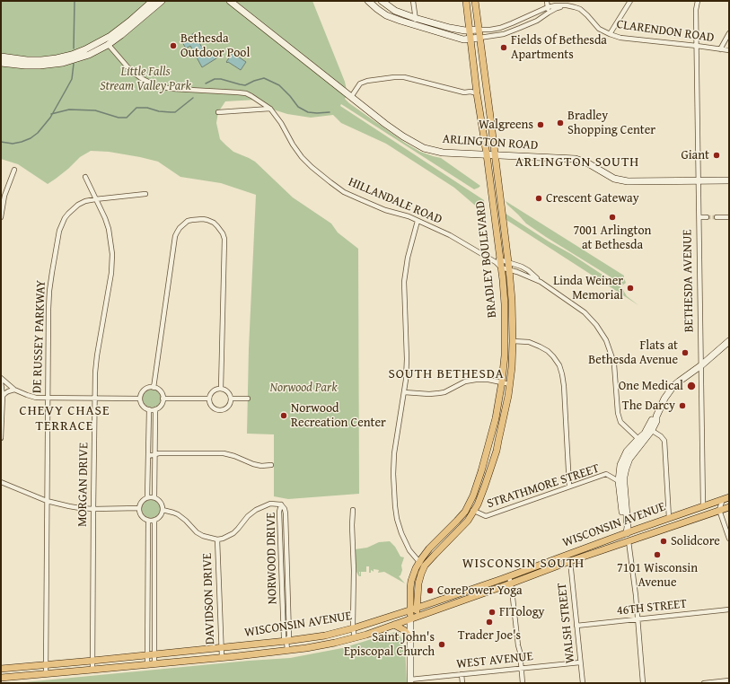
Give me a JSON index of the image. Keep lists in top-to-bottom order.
{
  "streets": {
    "main road": [
      "ARLINGTON ROAD",
      "BRADLEY BOULEVARD",
      "BETHESDA AVENUE",
      "WISCONSIN AVENUE"
    ],
    "street": [
      "CLARENDON ROAD",
      "HILLANDALE ROAD",
      "DE RUSSEY PARKWAY",
      "MORGAN DRIVE",
      "STRATHMORE STREET",
      "NORWOOD DRIVE",
      "DAVIDSON DRIVE",
      "46TH STREET",
      "WALSH STREET",
      "WEST AVENUE"
    ]
  },
  "crossings": [
    ["CLARENDON ROAD", "BETHESDA AVENUE"],
    ["ARLINGTON ROAD", "BRADLEY BOULEVARD"],
    ["ARLINGTON ROAD", "BETHESDA AVENUE"],
    ["HILLANDALE ROAD", "BRADLEY BOULEVARD"],
    ["BRADLEY BOULEVARD", "STRATHMORE STREET"],
    ["BRADLEY BOULEVARD", "WISCONSIN AVENUE"],
    ["BETHESDA AVENUE", "WISCONSIN AVENUE"],
    ["DE RUSSEY PARKWAY", "MORGAN DRIVE"],
    ["DE RUSSEY PARKWAY", "WISCONSIN AVENUE"],
    ["MORGAN DRIVE", "WISCONSIN AVENUE"],
    ["WISCONSIN AVENUE", "NORWOOD DRIVE"],
    ["WISCONSIN AVENUE", "DAVIDSON DRIVE"],
    ["WISCONSIN AVENUE", "WALSH STREET"],
    ["46TH STREET", "WALSH STREET"],
    ["WALSH STREET", "WEST AVENUE"]
  ],
  "districts": [
    "ARLINGTON SOUTH",
    "SOUTH BETHESDA",
    "CHEVY CHASE TERRACE",
    "WISCONSIN SOUTH"
  ],
  "parks": ["Little Falls Stream Valley Park", "Norwood Park"],
  "places": [
    "Bethesda Outdoor Pool",
    "Fields Of Bethesda Apartments",
    "Bradley Shopping Center",
    "Walgreens",
    "Giant",
    "Crescent Gateway",
    "7001 Arlington at Bethesda",
    "Linda Weiner Memorial",
    "Flats at Bethesda Avenue",
    "One Medical",
    "The Darcy",
    "Norwood Recreation Center",
    "Solidcore",
    "7101 Wisconsin Avenue",
    "CorePower Yoga",
    "FITology",
    "Trader Joe's",
    "Saint John's Episcopal Church"
  ]
}
